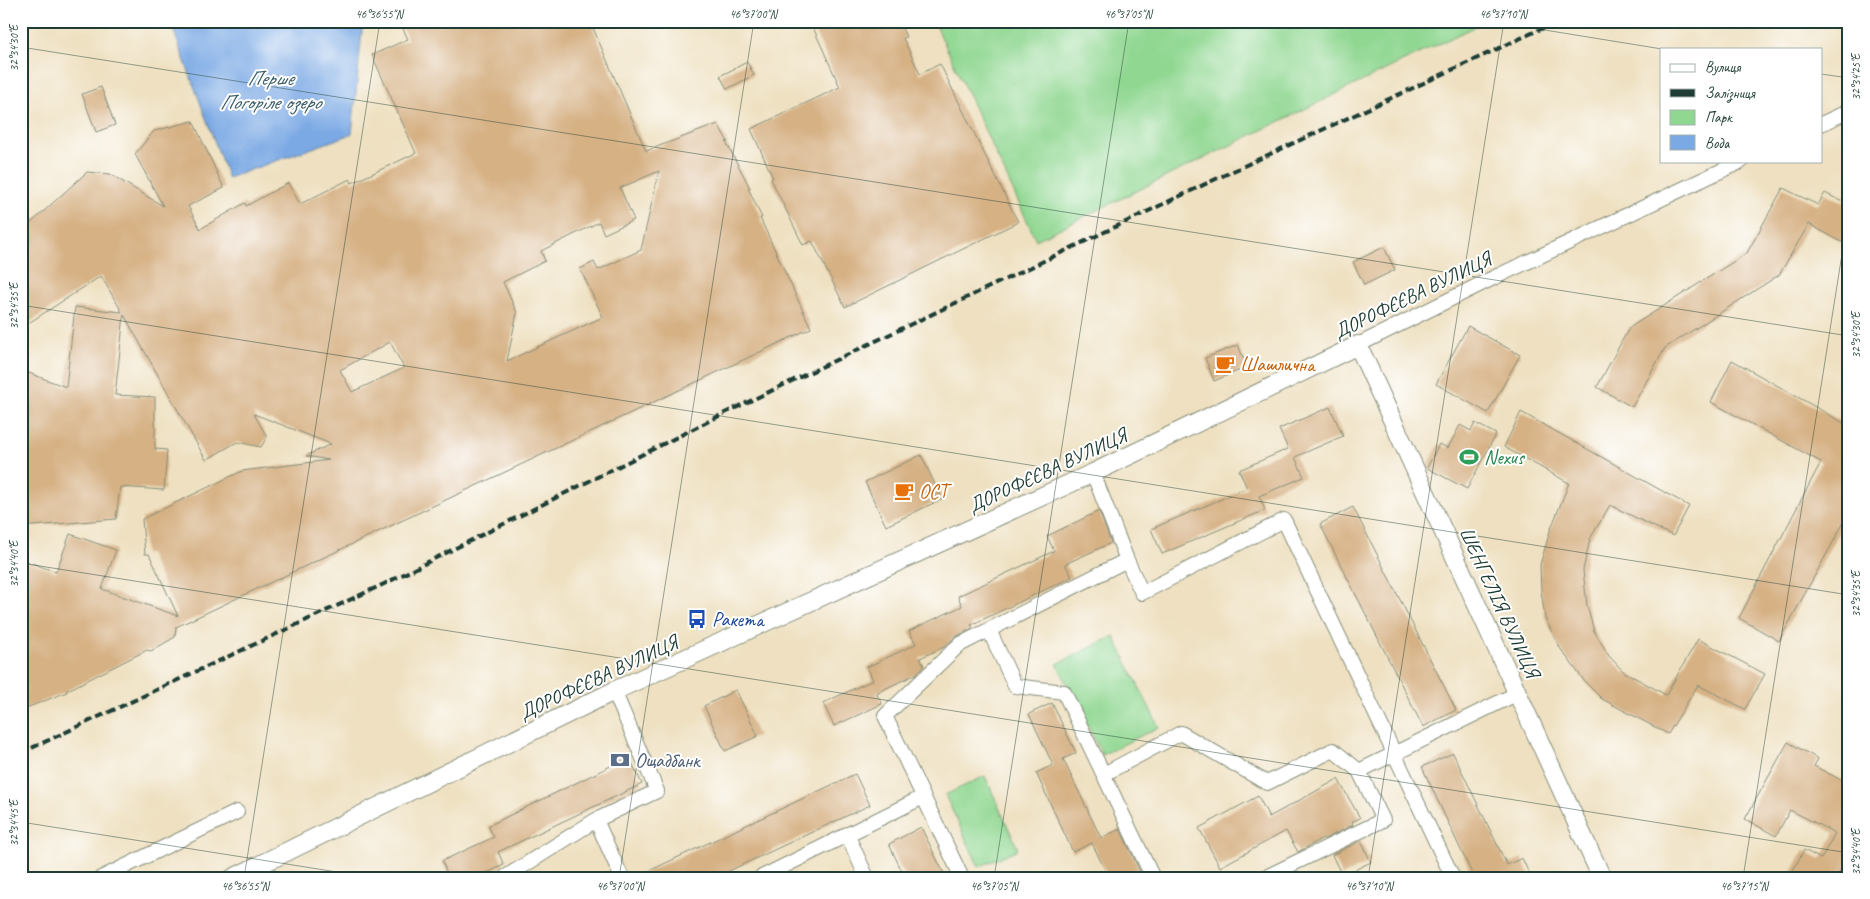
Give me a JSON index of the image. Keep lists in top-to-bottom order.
{
  "streets": {
    "street": ["ДОРОФЄЄВА ВУЛИЦЯ", "ШЕНГЕЛІЯ ВУЛИЦЯ"]
  },
  "crossings": [
    ["ДОРОФЄЄВА ВУЛИЦЯ", "ШЕНГЕЛІЯ ВУЛИЦЯ"]
  ],
  "water": ["Перше Погоріле озеро"],
  "places": {
    "cafe": ["Шашлична", "ОСТ"],
    "sports": ["Nexus"],
    "bus stop": ["Ракета"],
    "bank": ["Ощадбанк"]
  },
  "legend": [
    "Вулиця",
    "Залізниця",
    "Парк",
    "Вода"
  ],
  "coordinates": [
    "46°36'55\"N",
    "46°37'00\"N",
    "46°37'05\"N",
    "46°37'10\"N",
    "32°34'30\"E",
    "32°34'25\"E",
    "32°34'35\"E",
    "32°34'40\"E",
    "32°34'45\"E",
    "46°37'15\"N"
  ]
}
